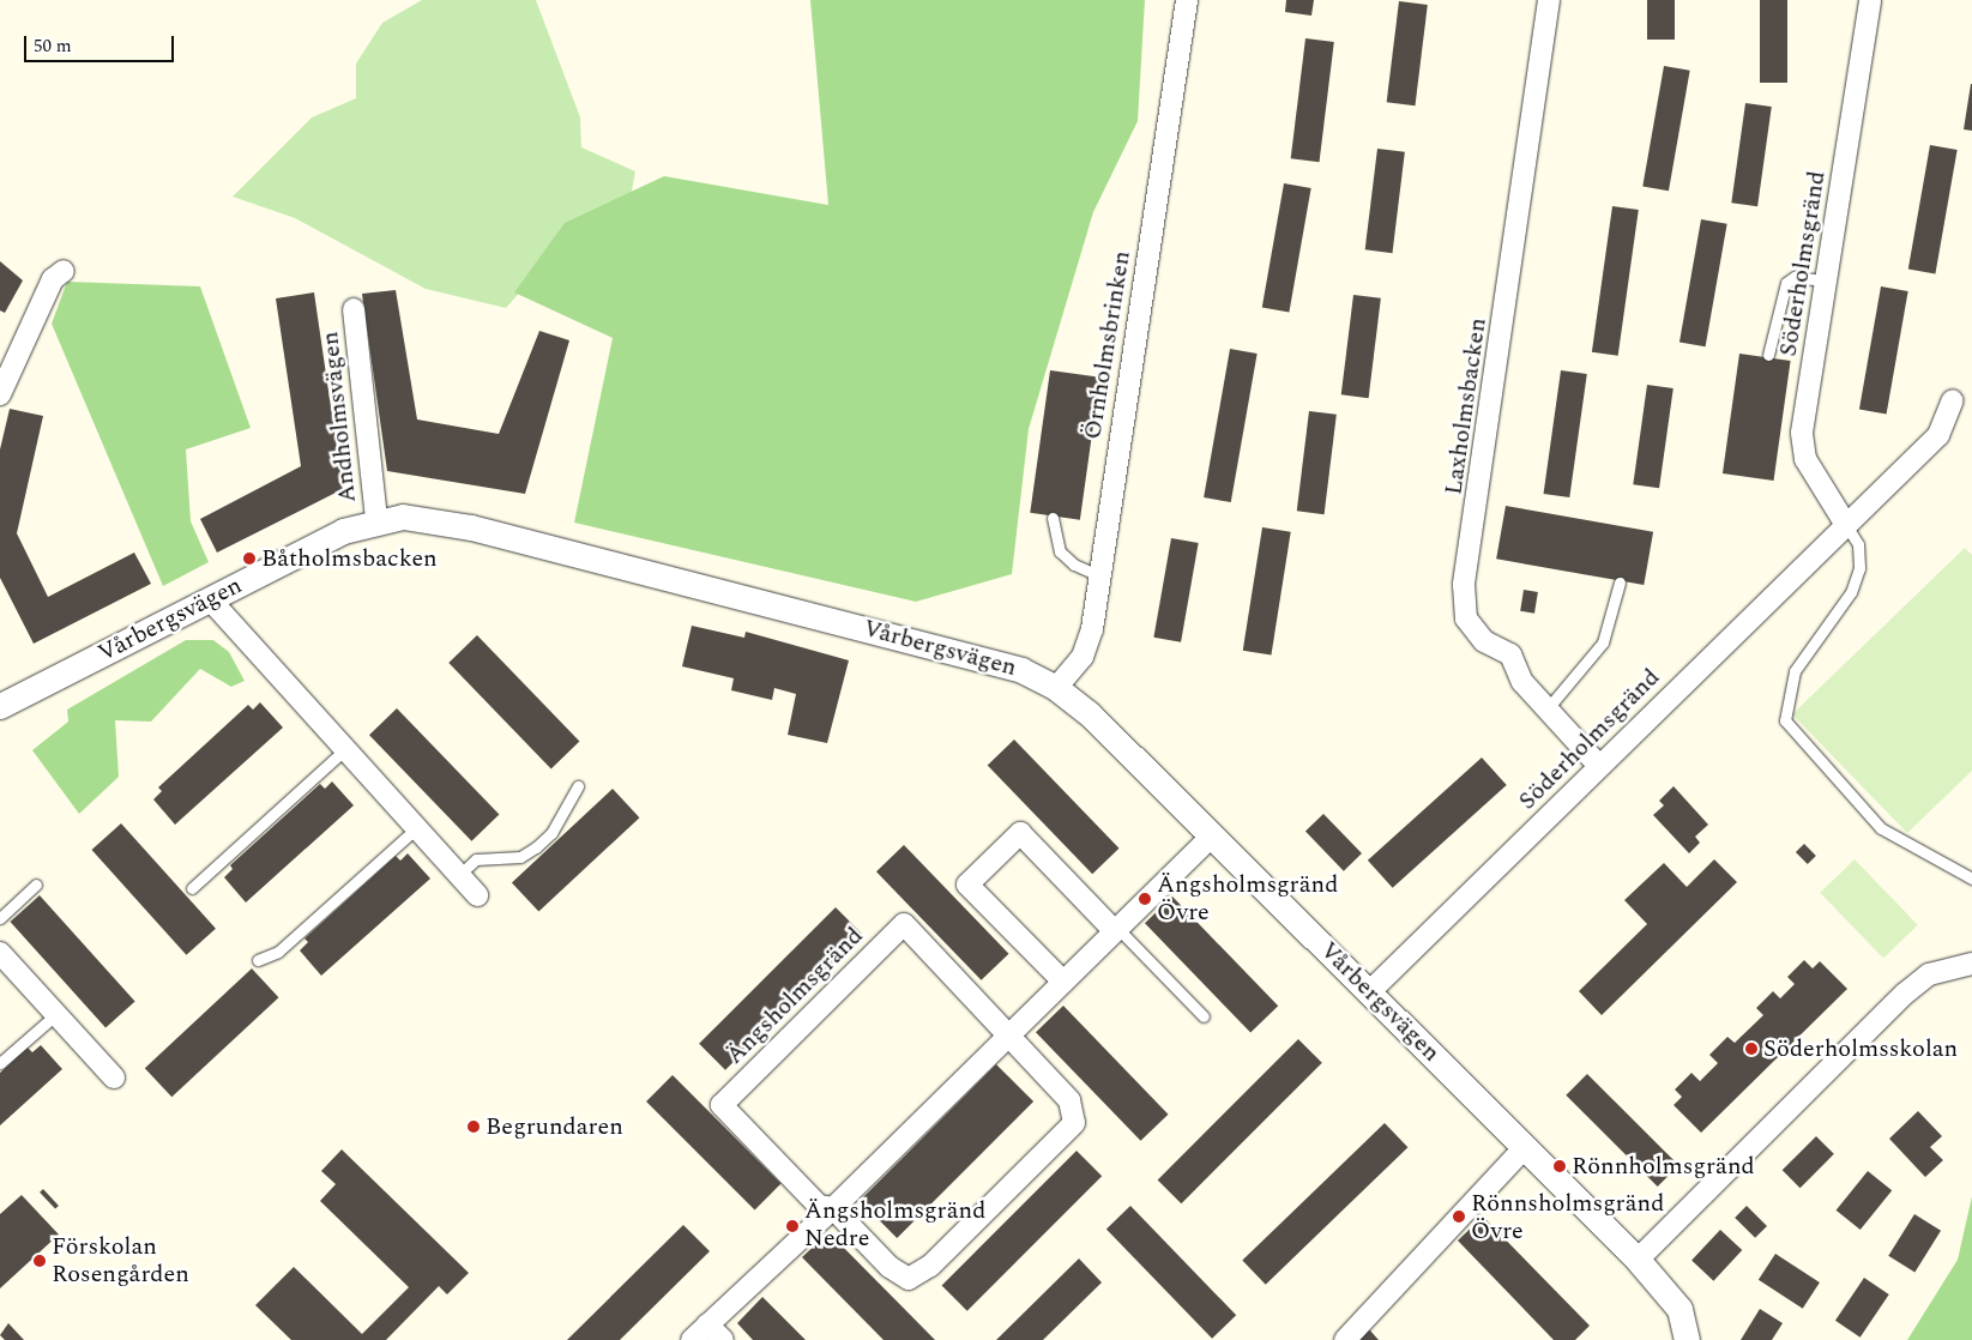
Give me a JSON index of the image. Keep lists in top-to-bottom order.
{
  "streets": {
    "street": [
      "Söderholmsgränd",
      "Örnholmsbrinken",
      "Laxholmsbacken",
      "Andholmsvägen",
      "Vårbergsvägen",
      "Ängsholmsgränd"
    ]
  },
  "crossings": [
    ["Söderholmsgränd", "Laxholmsbacken"],
    ["Söderholmsgränd", "Vårbergsvägen"],
    ["Örnholmsbrinken", "Vårbergsvägen"],
    ["Andholmsvägen", "Vårbergsvägen"]
  ],
  "places": [
    "Båtholmsbacken",
    "Ängsholmsgränd Övre",
    "Söderholmsskolan",
    "Begrundaren",
    "Rönnholmsgränd",
    "Rönnsholmsgränd Övre",
    "Ängsholmsgränd Nedre",
    "Förskolan Rosengården"
  ],
  "scale_bar": "50 m"
}
